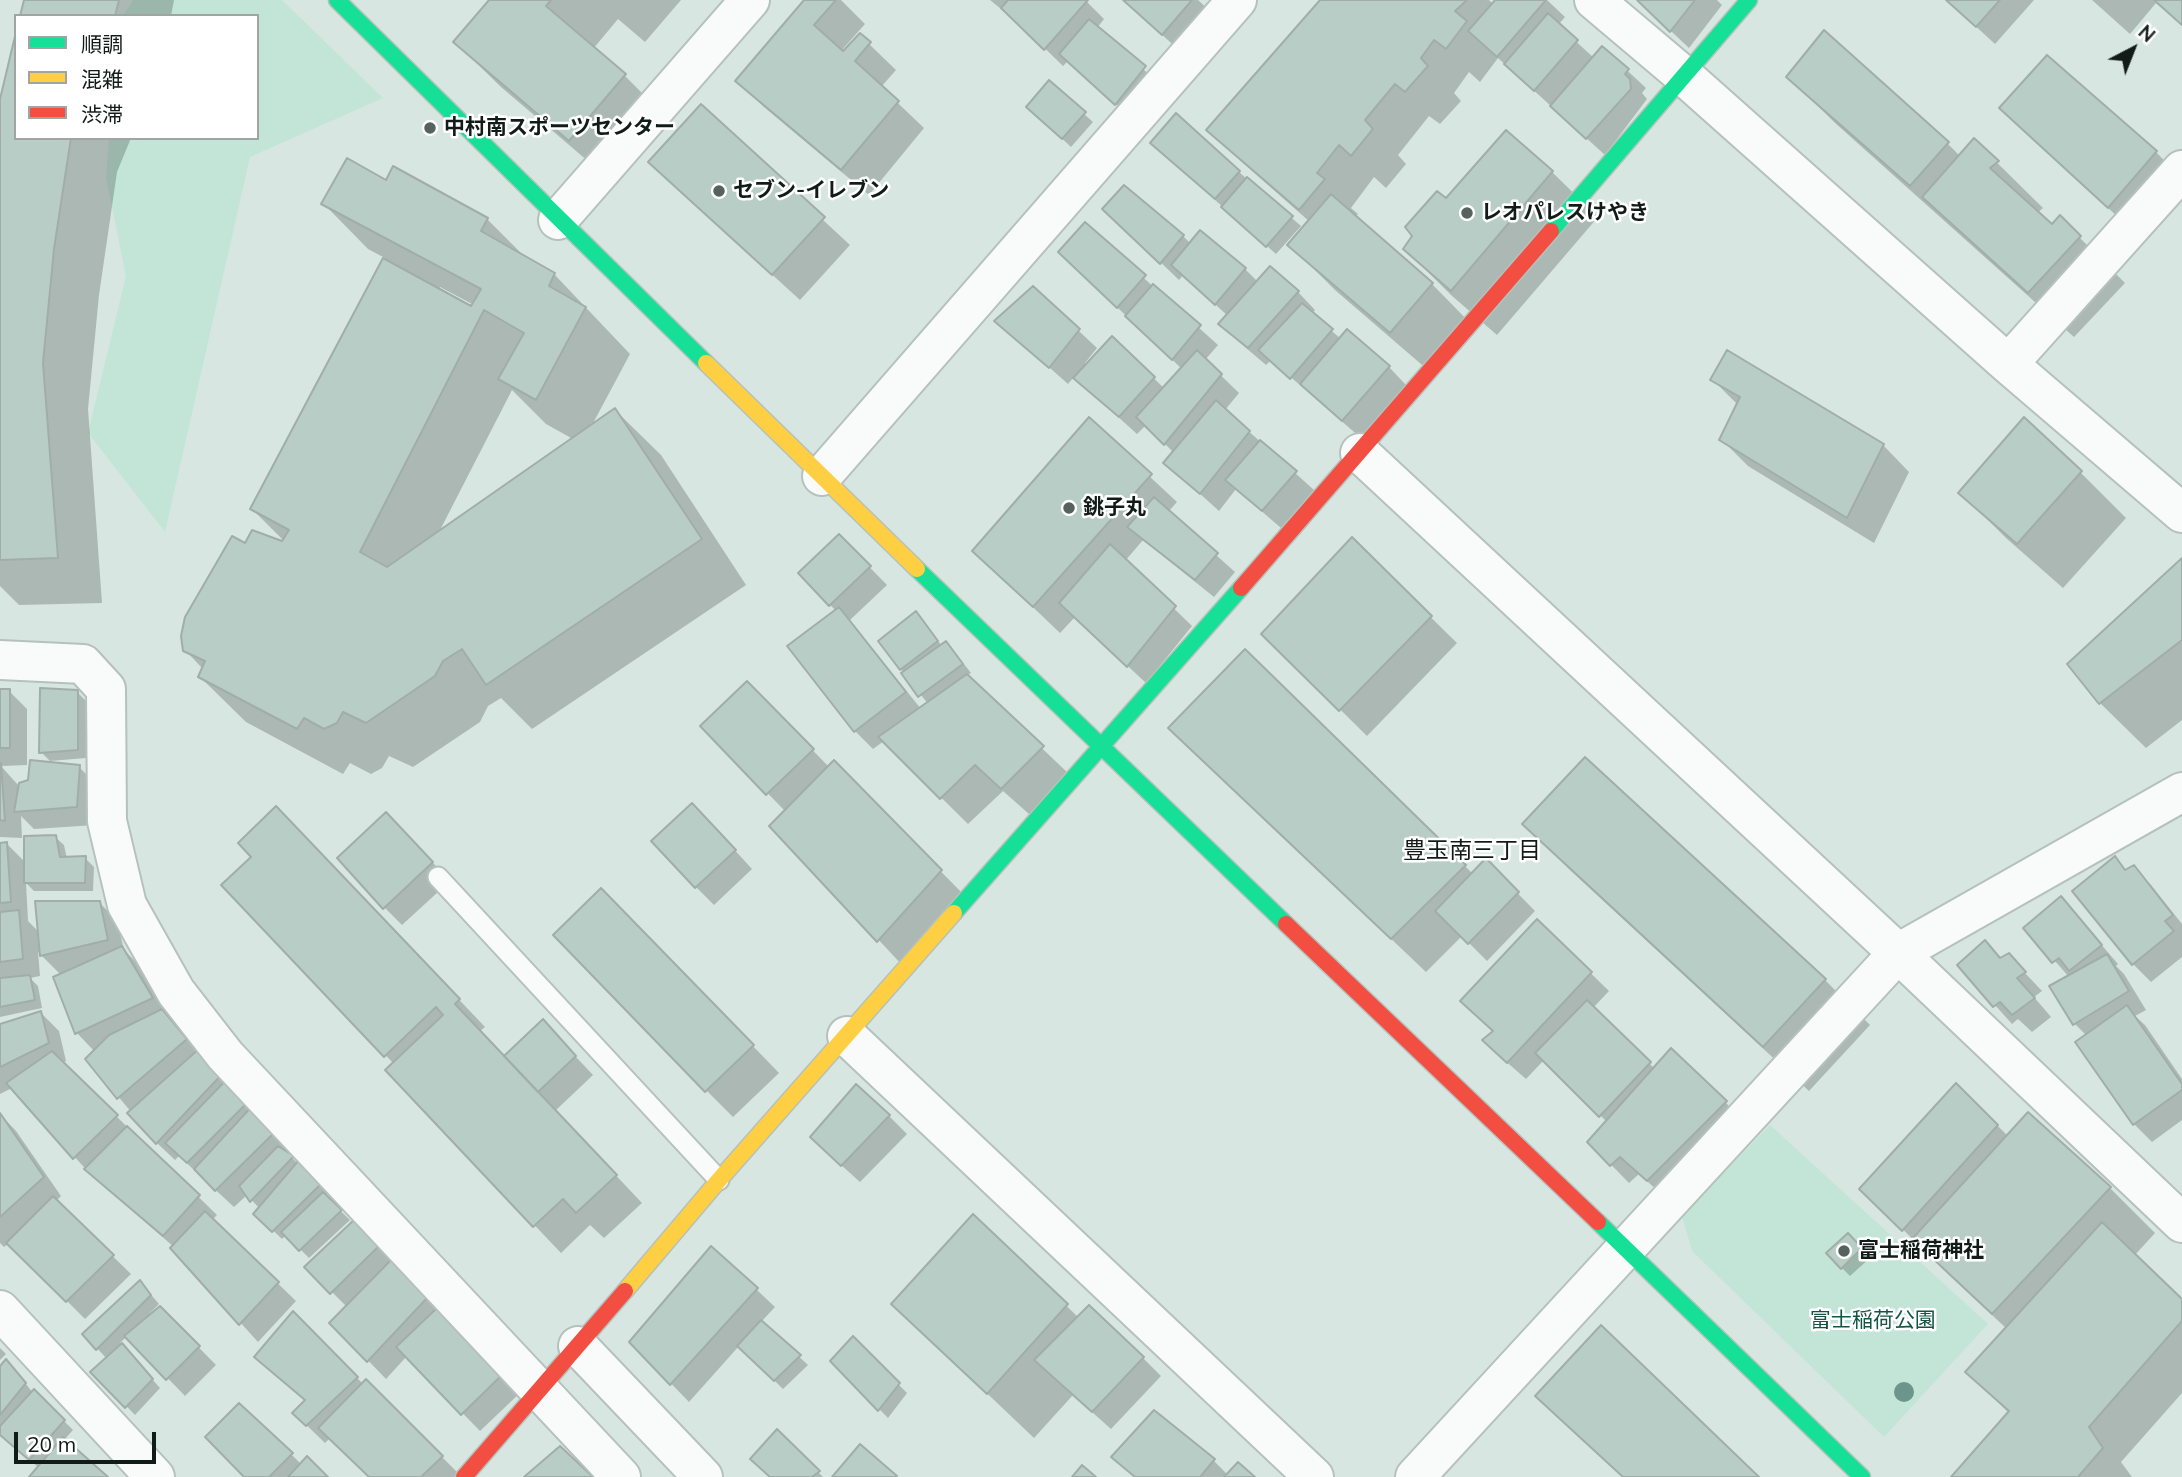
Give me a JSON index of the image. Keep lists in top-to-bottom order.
{
  "districts": ["豊玉南三丁目"],
  "parks": ["富士稲荷公園"],
  "places": [
    "中村南スポーツセンター",
    "セブン-イレブン",
    "レオパレスけやき",
    "銚子丸",
    "富士稲荷神社"
  ],
  "legend": ["順調", "混雑", "渋滞"],
  "scale_bar": "20 m",
  "north": "top right"
}
